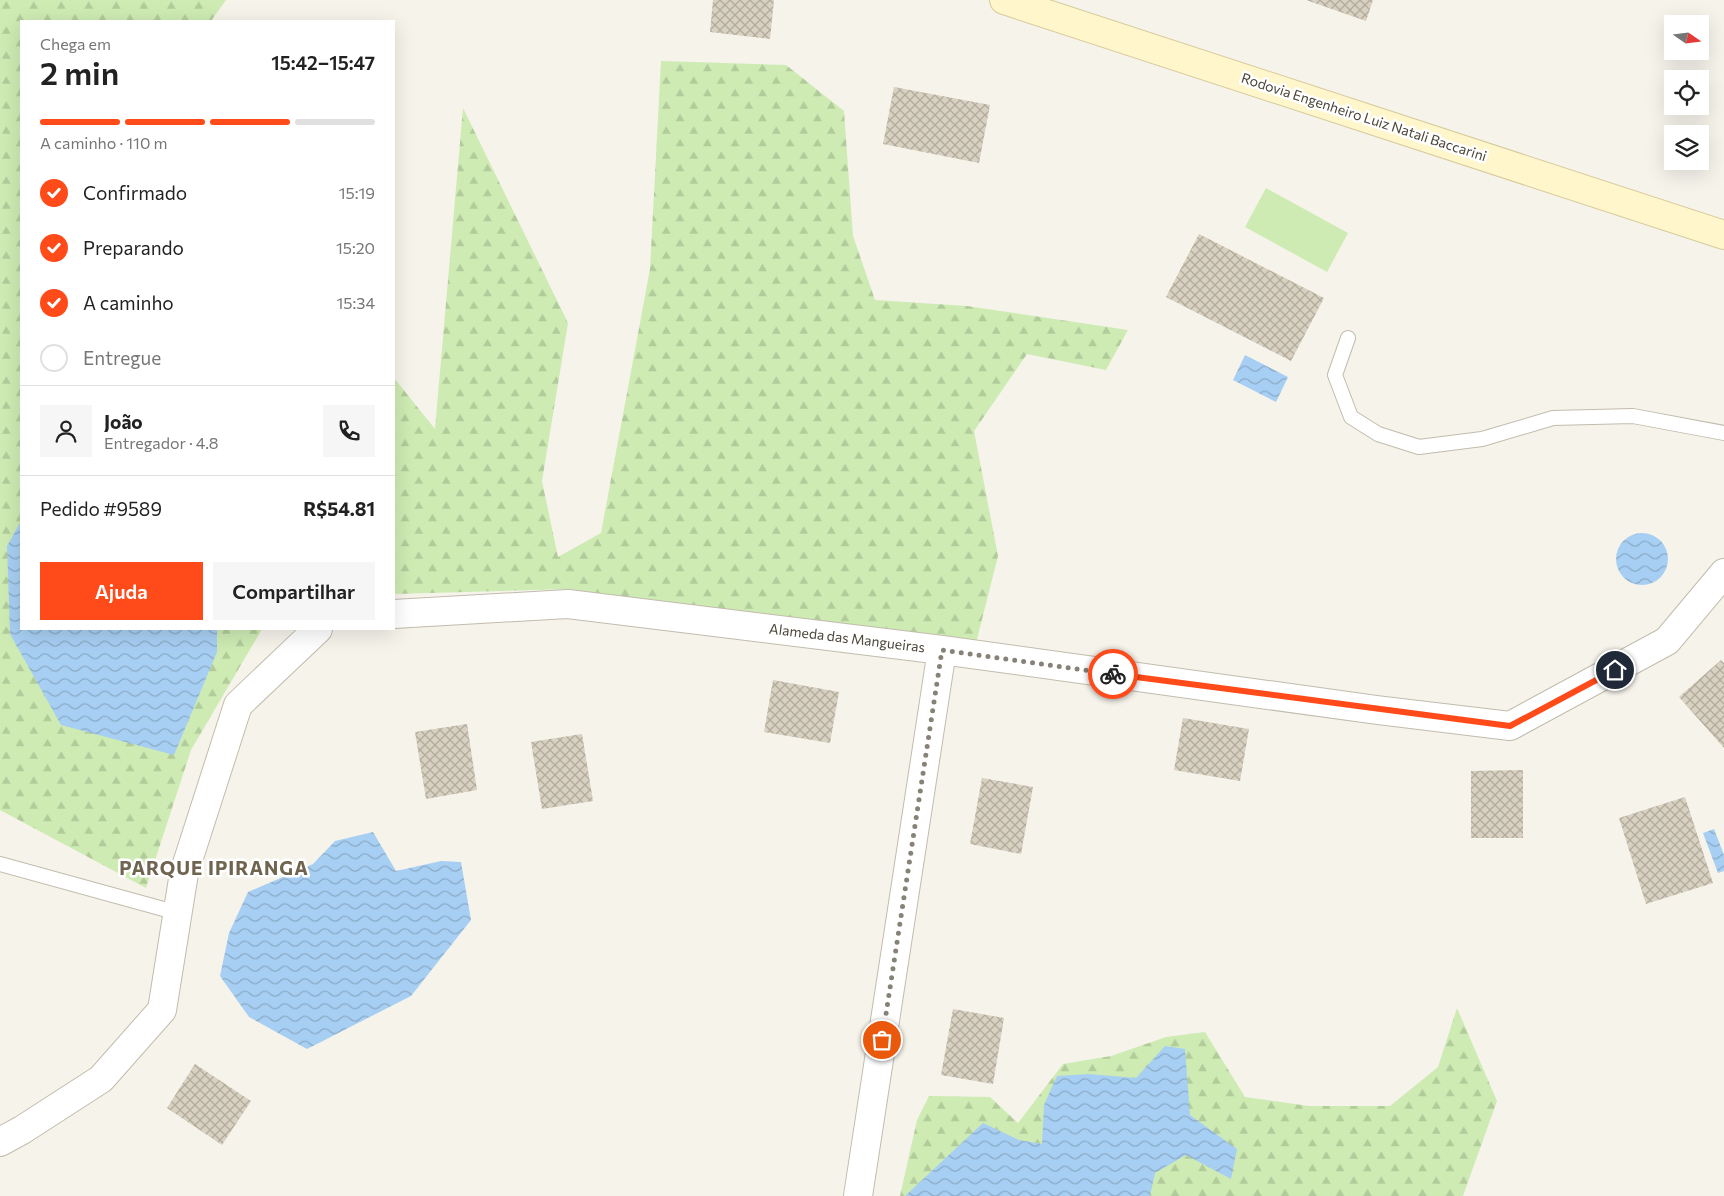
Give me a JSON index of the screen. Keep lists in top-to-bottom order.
{
  "streets": {
    "main road": ["Rodovia Engenheiro Luiz Natali Baccarini"],
    "street": ["Alameda das Mangueiras"]
  },
  "districts": ["PARQUE IPIRANGA"],
  "north": "right",
  "page": {
    "heading": ["2 min", "Chega em", "15:42–15:47"],
    "panel": [
      "João",
      "Entregador · 4.8",
      "Pedido #9589",
      "R$54.81"
    ],
    "bar": "A caminho · 110 m",
    "list": [
      ["Confirmado", "15:19"],
      ["Preparando", "15:20"],
      ["A caminho", "15:34"],
      "Entregue"
    ],
    "buttons": ["Ajuda", "Compartilhar"]
  }
}
